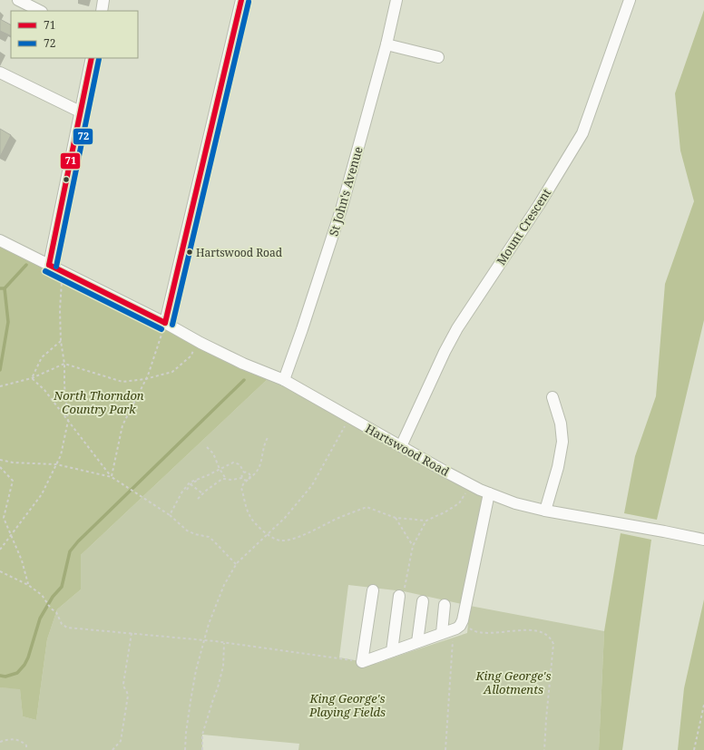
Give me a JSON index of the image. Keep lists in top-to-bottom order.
{
  "streets": {
    "street": ["St John's Avenue", "Mount Crescent", "Hartswood Road"]
  },
  "crossings": [
    ["St John's Avenue", "Hartswood Road"],
    ["Mount Crescent", "Hartswood Road"]
  ],
  "parks": ["North Thorndon Country Park", "King George's Allotments", "King George's Playing Fields"],
  "places": ["Hartswood Road"],
  "lines": ["transit line 71", "transit line 72"],
  "legend": ["71", "72"]
}
